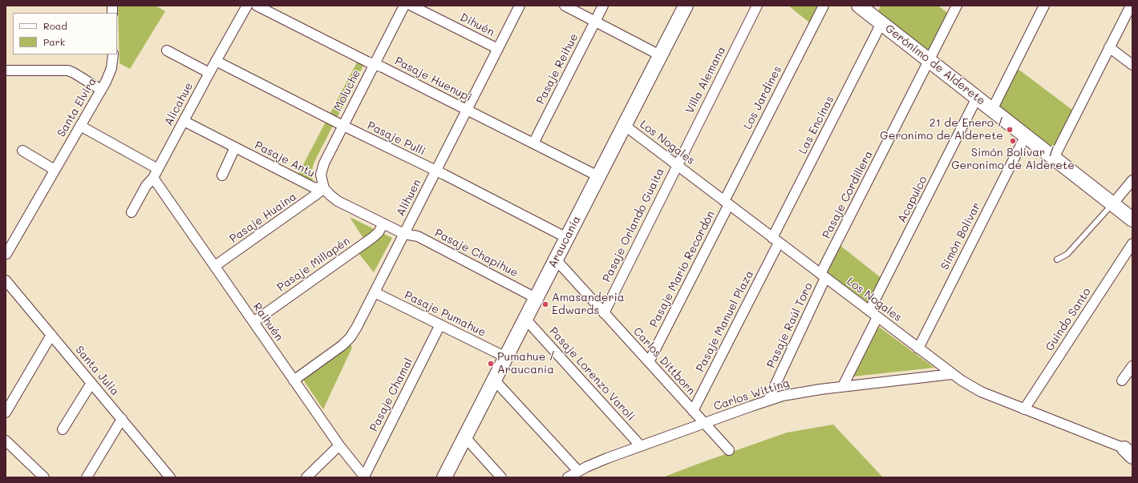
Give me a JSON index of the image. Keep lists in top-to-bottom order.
{
  "streets": {
    "street": [
      "Dihuén",
      "Gerónimo de Alderete",
      "Pasaje Reihue",
      "Pasaje Huenupi",
      "Villa Alemana",
      "Moluche",
      "Los Jardines",
      "Alicahue",
      "Santa Elvira",
      "Las Encinas",
      "Pasaje Pulli",
      "Los Nogales",
      "Pasaje Antu",
      "Pasaje Cordillera",
      "Alihuen",
      "Acapulco",
      "Pasaje Huaina",
      "Pasaje Orlando Guaita",
      "Simón Bolívar",
      "Araucanía",
      "Pasaje Chapihue",
      "Pasaje Millapén",
      "Pasaje Mario Recordón",
      "Pasaje Pumahue",
      "Guindo Santo",
      "Pasaje Manuel Plaza",
      "Raihuén",
      "Pasaje Raúl Toro",
      "Carlos Dittborn",
      "Santa Julia",
      "Pasaje Lorenzo Varoli",
      "Pasaje Chamal",
      "Carlos Witting"
    ]
  },
  "crossings": [
    ["Dihuén", "Alihuen"],
    ["Gerónimo de Alderete", "Las Encinas"],
    ["Gerónimo de Alderete", "Pasaje Cordillera"],
    ["Gerónimo de Alderete", "Acapulco"],
    ["Gerónimo de Alderete", "Simón Bolívar"],
    ["Pasaje Reihue", "Pasaje Huenupi"],
    ["Pasaje Huenupi", "Moluche"],
    ["Pasaje Huenupi", "Alihuen"],
    ["Pasaje Huenupi", "Araucanía"],
    ["Villa Alemana", "Los Nogales"],
    ["Villa Alemana", "Pasaje Orlando Guaita"],
    ["Moluche", "Pasaje Pulli"],
    ["Moluche", "Pasaje Antu"],
    ["Moluche", "Pasaje Huaina"],
    ["Moluche", "Pasaje Chapihue"],
    ["Los Jardines", "Los Nogales"],
    ["Los Jardines", "Pasaje Mario Recordón"],
    ["Alicahue", "Pasaje Pulli"],
    ["Alicahue", "Pasaje Antu"],
    ["Alicahue", "Raihuén"],
    ["Las Encinas", "Los Nogales"],
    ["Las Encinas", "Pasaje Manuel Plaza"],
    ["Pasaje Pulli", "Alihuen"],
    ["Pasaje Pulli", "Araucanía"],
    ["Los Nogales", "Pasaje Cordillera"],
    ["Los Nogales", "Acapulco"],
    ["Los Nogales", "Pasaje Orlando Guaita"],
    ["Los Nogales", "Simón Bolívar"],
    ["Los Nogales", "Araucanía"],
    ["Los Nogales", "Pasaje Mario Recordón"],
    ["Los Nogales", "Guindo Santo"],
    ["Los Nogales", "Pasaje Manuel Plaza"],
    ["Los Nogales", "Pasaje Raúl Toro"],
    ["Los Nogales", "Carlos Witting"],
    ["Pasaje Antu", "Pasaje Huaina"],
    ["Pasaje Antu", "Pasaje Chapihue"],
    ["Pasaje Cordillera", "Pasaje Raúl Toro"],
    ["Alihuen", "Pasaje Chapihue"],
    ["Alihuen", "Pasaje Pumahue"],
    ["Alihuen", "Raihuén"],
    ["Pasaje Huaina", "Pasaje Chapihue"],
    ["Pasaje Huaina", "Raihuén"],
    ["Pasaje Orlando Guaita", "Carlos Dittborn"],
    ["Araucanía", "Pasaje Chapihue"],
    ["Araucanía", "Pasaje Pumahue"],
    ["Araucanía", "Carlos Dittborn"],
    ["Araucanía", "Pasaje Lorenzo Varoli"],
    ["Pasaje Chapihue", "Pasaje Millapén"],
    ["Pasaje Millapén", "Raihuén"],
    ["Pasaje Mario Recordón", "Carlos Dittborn"],
    ["Pasaje Pumahue", "Pasaje Chamal"],
    ["Pasaje Manuel Plaza", "Carlos Dittborn"],
    ["Raihuén", "Pasaje Chamal"],
    ["Pasaje Raúl Toro", "Carlos Witting"],
    ["Carlos Dittborn", "Carlos Witting"],
    ["Pasaje Lorenzo Varoli", "Carlos Witting"]
  ],
  "places": [
    "21 de Enero / Geronimo de Alderete",
    "Simón Bolívar / Geronimo de Alderete",
    "Amasanderia Edwards",
    "Pumahue / Araucanía"
  ],
  "legend": ["Road", "Park"]
}
